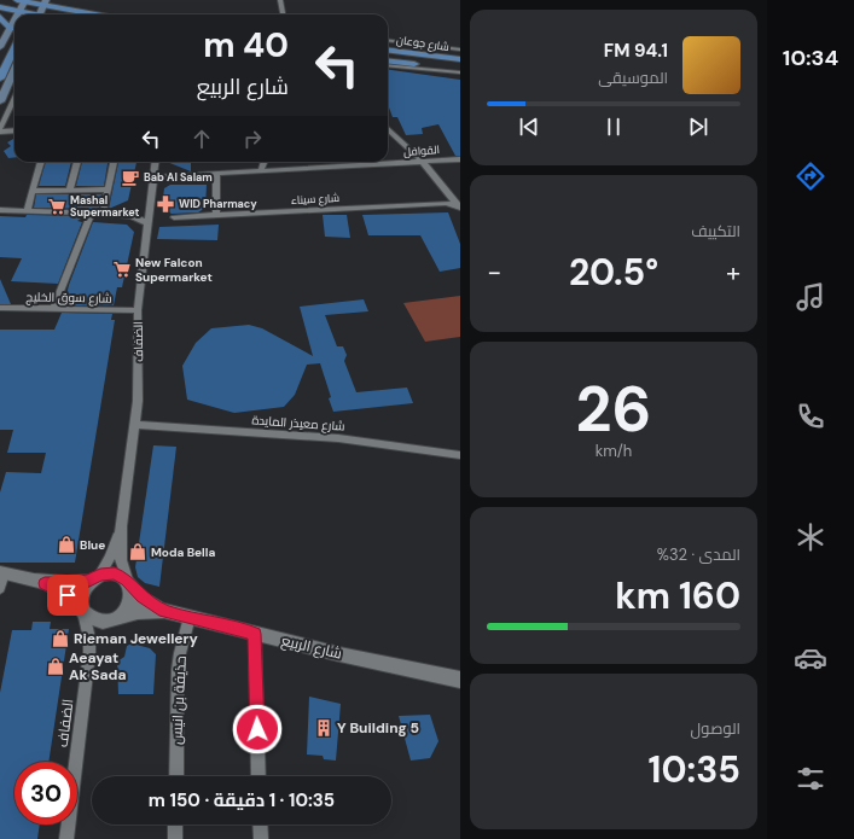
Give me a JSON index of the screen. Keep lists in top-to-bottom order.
{
  "streets": {
    "main road": ["شارع جوعان"],
    "street": [
      "القوافل",
      "شارع سيناء",
      "شارع سوق الخليج",
      "الضفاف",
      "شارع معيذر المايدة",
      "شارع الربيع",
      "حذيفة بن انيس"
    ]
  },
  "crossings": [
    ["القوافل", "الضفاف"],
    ["شارع سوق الخليج", "الضفاف"],
    ["الضفاف", "شارع معيذر المايدة"],
    ["الضفاف", "شارع الربيع"],
    ["شارع الربيع", "حذيفة بن انيس"]
  ],
  "places": {
    "cafe": ["Bab Al Salam"],
    "pharmacy": ["WID Pharmacy"],
    "supermarket": ["Mashal Supermarket", "New Falcon Supermarket"],
    "shop": [
      "Blue",
      "Moda Bella",
      "Rieman Jewellery",
      "Aeayat Ak Sada"
    ],
    "building": ["Y Building 5"]
  },
  "page": {
    "tabs": "10:34",
    "turn": ["40 m", "شارع الربيع"],
    "song": ["94.1 FM", "الموسيقى"],
    "tile": [
      "التكييف",
      ["26", "km/h"],
      ["المدى · 32%", "160 km"],
      ["الوصول", "10:35"]
    ],
    "heat": ["−", "20.5°", "+"],
    "limit": "30",
    "trip": "10:35 · 1 دقيقة · 150 m"
  }
}
